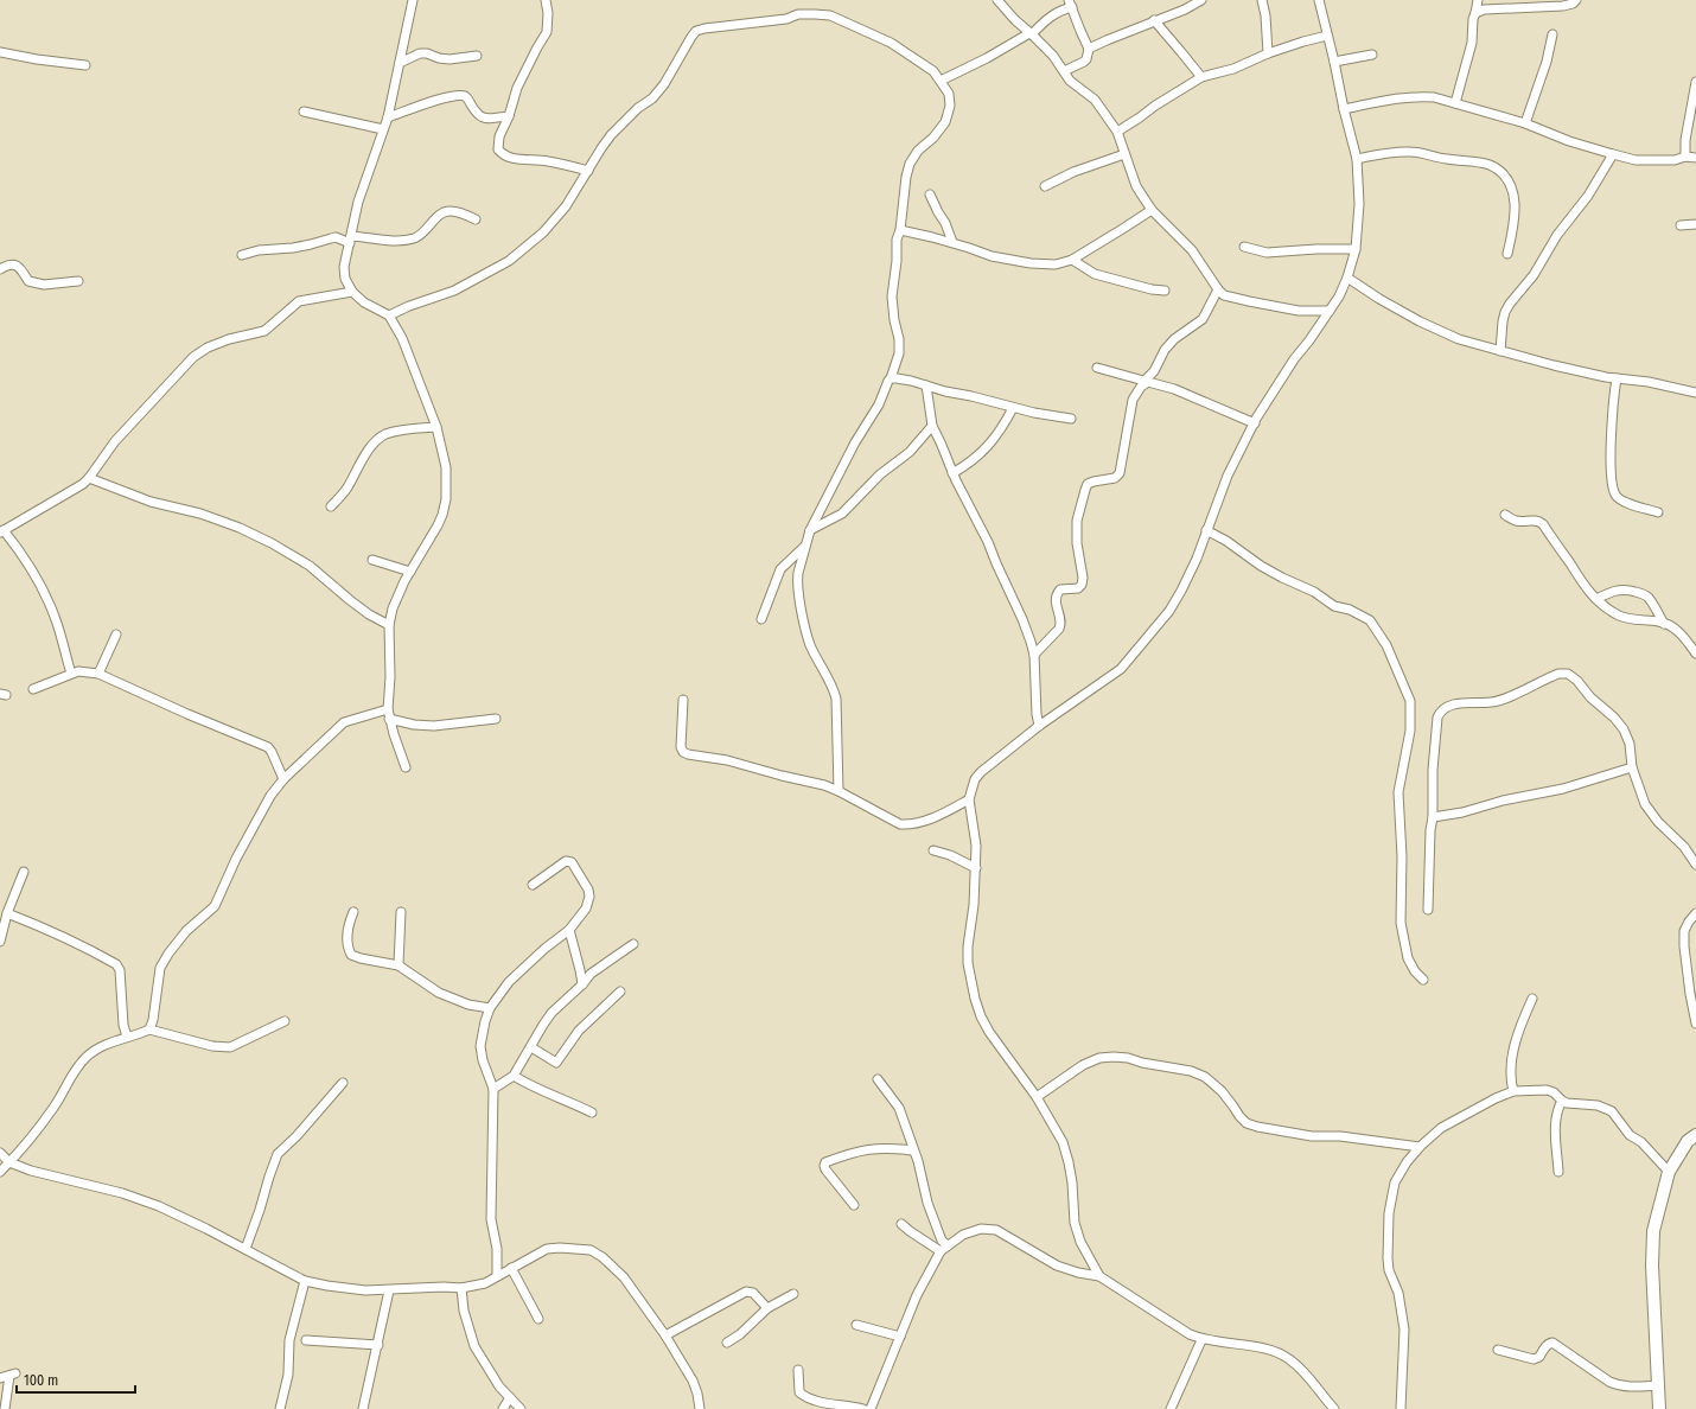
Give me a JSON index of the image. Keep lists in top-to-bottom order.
{
  "scale_bar": "100 m"
}
